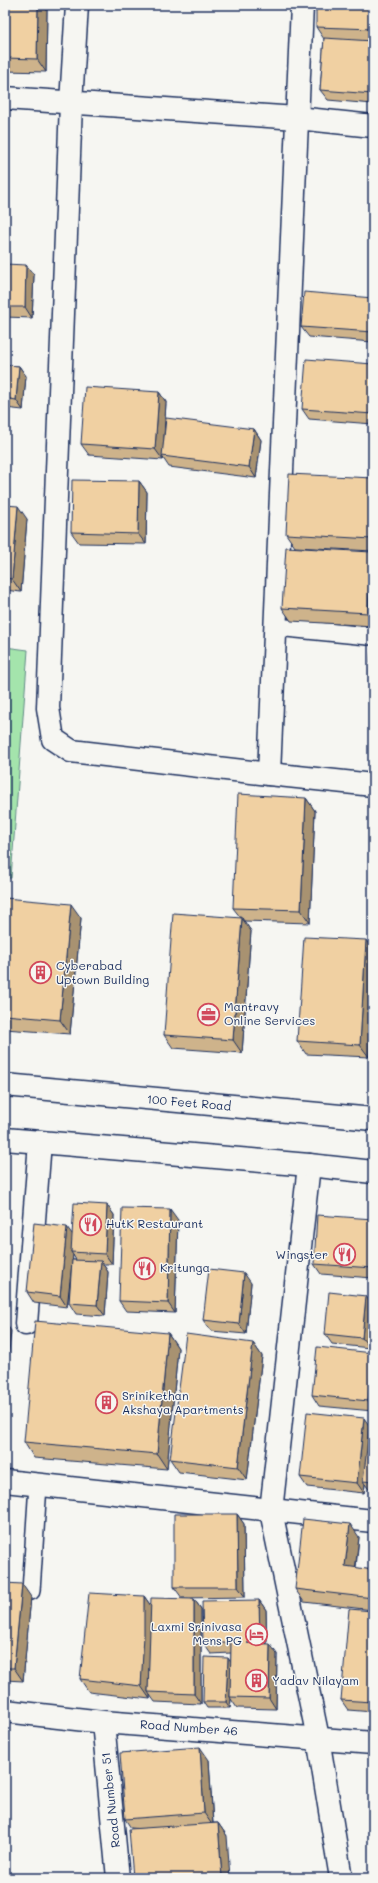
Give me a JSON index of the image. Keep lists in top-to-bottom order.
{
  "streets": {
    "street": ["100 Feet Road", "Road Number 46", "Road Number 51"]
  },
  "crossings": [
    ["Road Number 46", "Road Number 51"]
  ],
  "places": {
    "building": ["Cyberabad Uptown Building", "Srinikethan Akshaya Apartments", "Yadav Nilayam"],
    "office": ["Mantravy Online Services"],
    "restaurant": ["HutK Restaurant", "Wingster", "Kritunga"],
    "hotel": ["Laxmi Srinivasa Mens PG"]
  }
}
